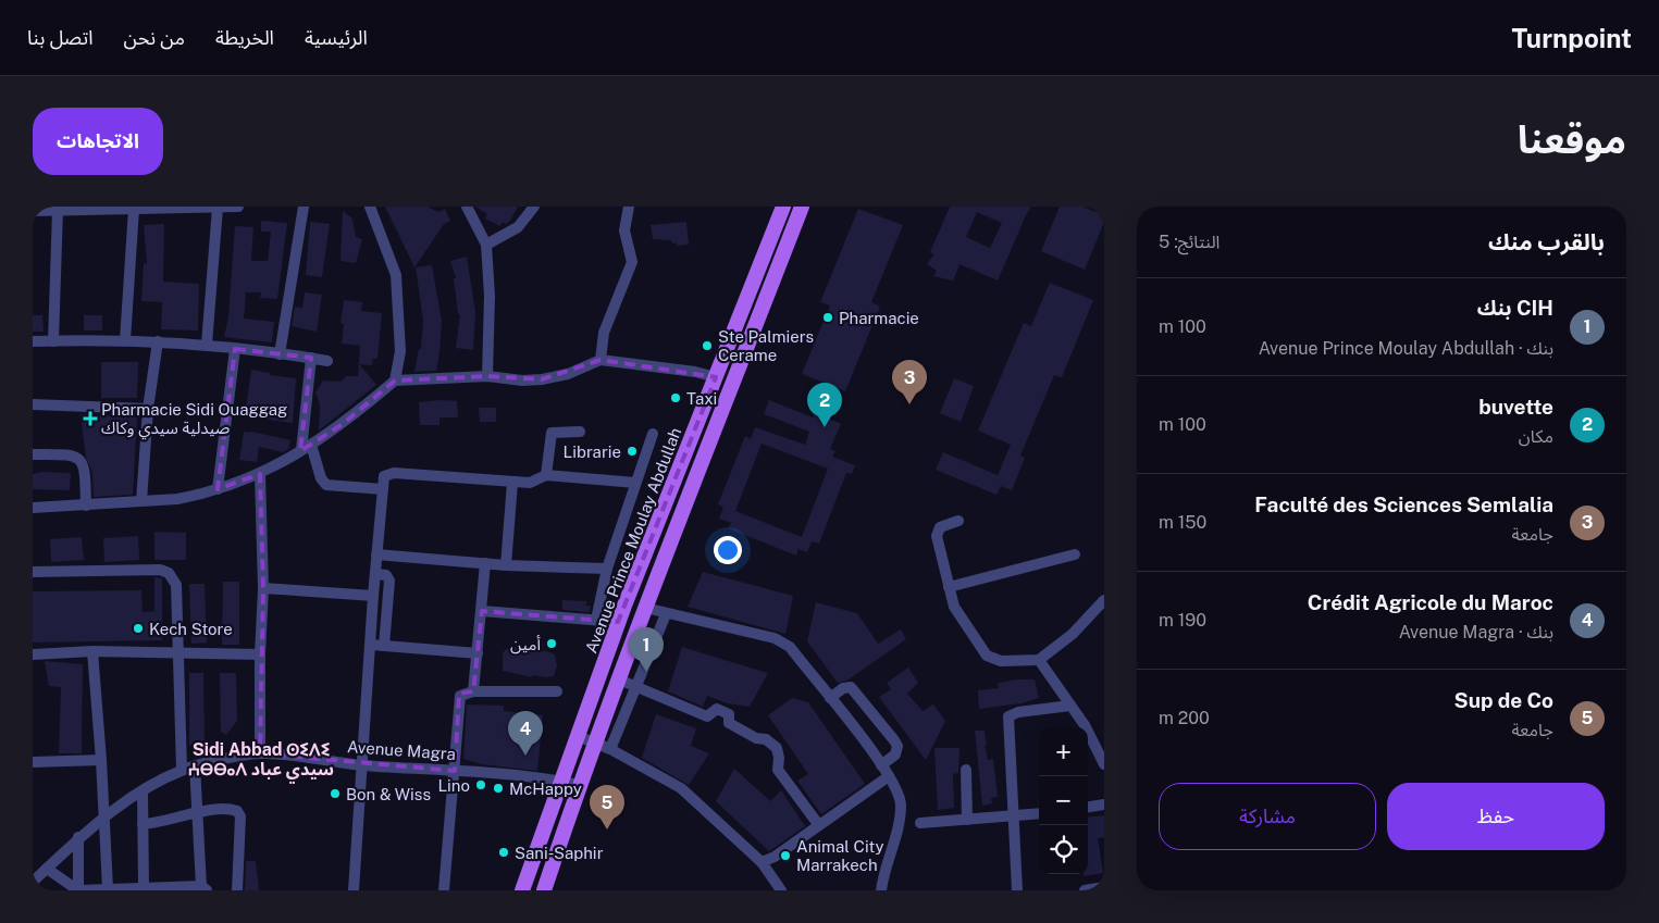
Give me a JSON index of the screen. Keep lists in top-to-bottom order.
{
  "streets": {
    "main road": ["Avenue Prince Moulay Abdullah"],
    "street": ["Avenue Magra"]
  },
  "crossings": [
    ["Avenue Prince Moulay Abdullah", "Avenue Magra"]
  ],
  "districts": ["Sidi Abbad ⵙⵉⴷⵉ ⵄⴱⴱⴰⴷ سيدي عباد"],
  "places": {
    "other": [
      "Pharmacie",
      "Ste Palmiers Cerame",
      "Taxi",
      "Librarie",
      "Kech Store",
      "أمين",
      "Lino",
      "McHappy",
      "Bon & Wiss",
      "Sani-Saphir",
      "Animal City Marrakech"
    ],
    "health": ["Pharmacie Sidi Ouaggag صيدلية سيدي وكاك"]
  },
  "page": {
    "header": "Turnpoint",
    "nav": [
      "الرئيسية",
      "الخريطة",
      "من نحن",
      "اتصل بنا"
    ],
    "title": "موقعنا",
    "buttons": [
      "الاتجاهات",
      ["حفظ", "مشاركة"]
    ],
    "heading": ["بالقرب منك", "النتائج: 5"],
    "list": [
      {
        "mark": "1",
        "name": "CIH بنك",
        "note": "بنك · Avenue Prince Moulay Abdullah",
        "value": "100 m"
      },
      {
        "mark": "2",
        "name": "buvette",
        "note": "مكان",
        "value": "100 m"
      },
      {
        "mark": "3",
        "name": "Faculté des Sciences Semlalia",
        "note": "جامعة",
        "value": "150 m"
      },
      {
        "mark": "4",
        "name": "Crédit Agricole du Maroc",
        "note": "بنك · Avenue Magra",
        "value": "190 m"
      },
      {
        "mark": "5",
        "name": "Sup de Co",
        "note": "جامعة",
        "value": "200 m"
      }
    ],
    "pins": [
      "3",
      "2",
      "1",
      "4",
      "5"
    ],
    "map_buttons": ["+", "−"]
  }
}
